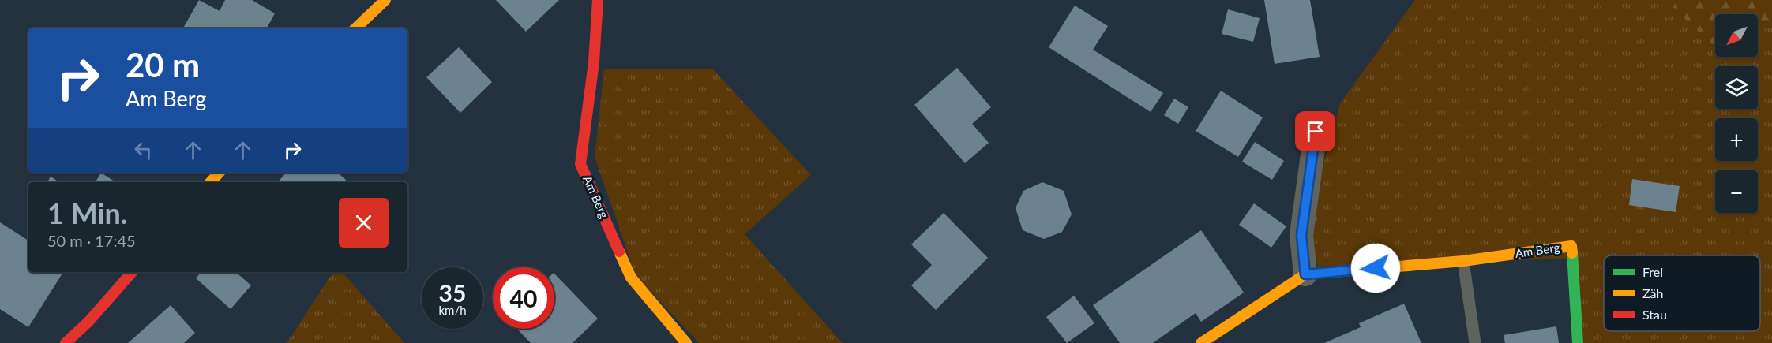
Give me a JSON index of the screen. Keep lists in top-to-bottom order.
{
  "streets": {
    "street": ["Am Berg"]
  },
  "legend": ["Frei", "Zäh", "Stau"],
  "north": "bottom left",
  "page": {
    "map_buttons": ["+", "−"],
    "turn": ["20 m", "Am Berg"],
    "heading": ["1 Min.", "50 m · 17:45"],
    "speed": "35 km/h",
    "limit": "40"
  }
}
